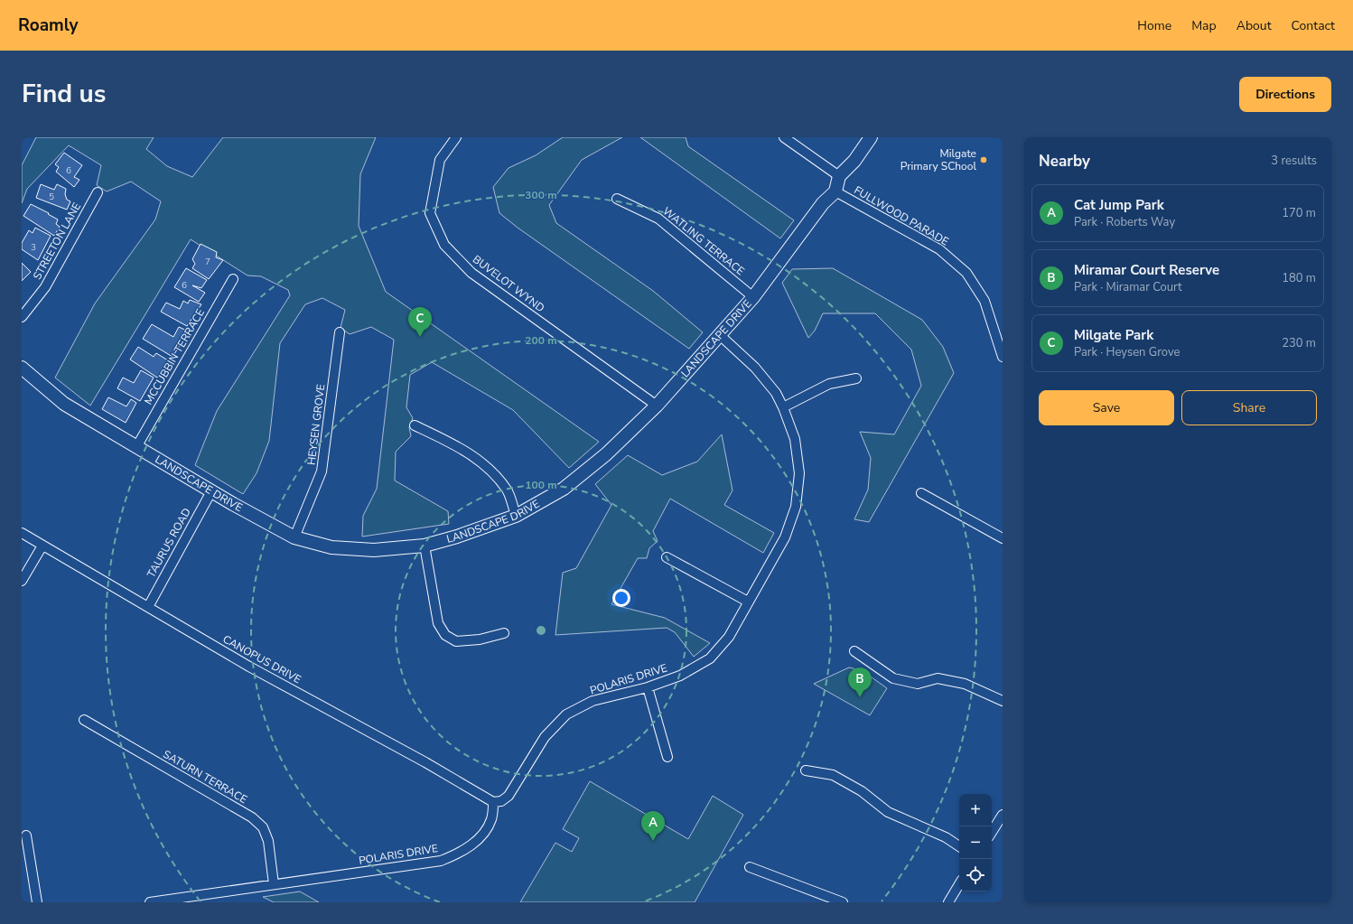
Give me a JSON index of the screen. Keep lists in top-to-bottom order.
{
  "streets": {
    "street": [
      "FULLWOOD PARADE",
      "STREETON LANE",
      "WATLING TERRACE",
      "BUVELOT WYND",
      "LANDSCAPE DRIVE",
      "MCCUBBIN TERRACE",
      "HEYSEN GROVE",
      "TAURUS ROAD",
      "CANOPUS DRIVE",
      "POLARIS DRIVE",
      "SATURN TERRACE"
    ]
  },
  "crossings": [
    ["FULLWOOD PARADE", "LANDSCAPE DRIVE"],
    ["WATLING TERRACE", "LANDSCAPE DRIVE"],
    ["BUVELOT WYND", "LANDSCAPE DRIVE"],
    ["LANDSCAPE DRIVE", "MCCUBBIN TERRACE"],
    ["LANDSCAPE DRIVE", "HEYSEN GROVE"],
    ["LANDSCAPE DRIVE", "TAURUS ROAD"],
    ["LANDSCAPE DRIVE", "POLARIS DRIVE"],
    ["TAURUS ROAD", "CANOPUS DRIVE"],
    ["CANOPUS DRIVE", "POLARIS DRIVE"],
    ["POLARIS DRIVE", "SATURN TERRACE"]
  ],
  "places": ["Milgate Primary SChool"],
  "house_numbers": [
    "6",
    "5",
    "3",
    "7",
    "6"
  ],
  "page": {
    "header": "Roamly",
    "nav": [
      "Home",
      "Map",
      "About",
      "Contact"
    ],
    "title": "Find us",
    "buttons": [
      "Directions",
      ["Save", "Share"]
    ],
    "heading": ["Nearby", "3 results"],
    "list": [
      {
        "mark": "A",
        "name": "Cat Jump Park",
        "note": "Park · Roberts Way",
        "value": "170 m"
      },
      {
        "mark": "B",
        "name": "Miramar Court Reserve",
        "note": "Park · Miramar Court",
        "value": "180 m"
      },
      {
        "mark": "C",
        "name": "Milgate Park",
        "note": "Park · Heysen Grove",
        "value": "230 m"
      }
    ],
    "pins": ["C", "B", "A"],
    "map_buttons": ["+", "−"]
  },
  "rings": ["300 m", "200 m", "100 m"]
}
